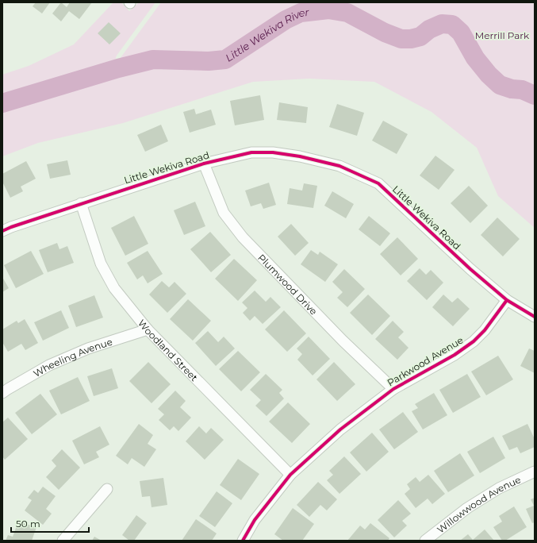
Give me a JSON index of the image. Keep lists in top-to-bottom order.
{
  "streets": {
    "street": [
      "Little Wekiva Road",
      "Plumwood Drive",
      "Woodland Street",
      "Wheeling Avenue",
      "Parkwood Avenue",
      "Willowwood Avenue"
    ]
  },
  "crossings": [
    ["Little Wekiva Road", "Plumwood Drive"],
    ["Little Wekiva Road", "Woodland Street"],
    ["Little Wekiva Road", "Parkwood Avenue"],
    ["Plumwood Drive", "Parkwood Avenue"],
    ["Woodland Street", "Wheeling Avenue"],
    ["Woodland Street", "Parkwood Avenue"]
  ],
  "water": ["Little Wekiva River"],
  "parks": ["Merrill Park"],
  "scale_bar": "50 m"
}
